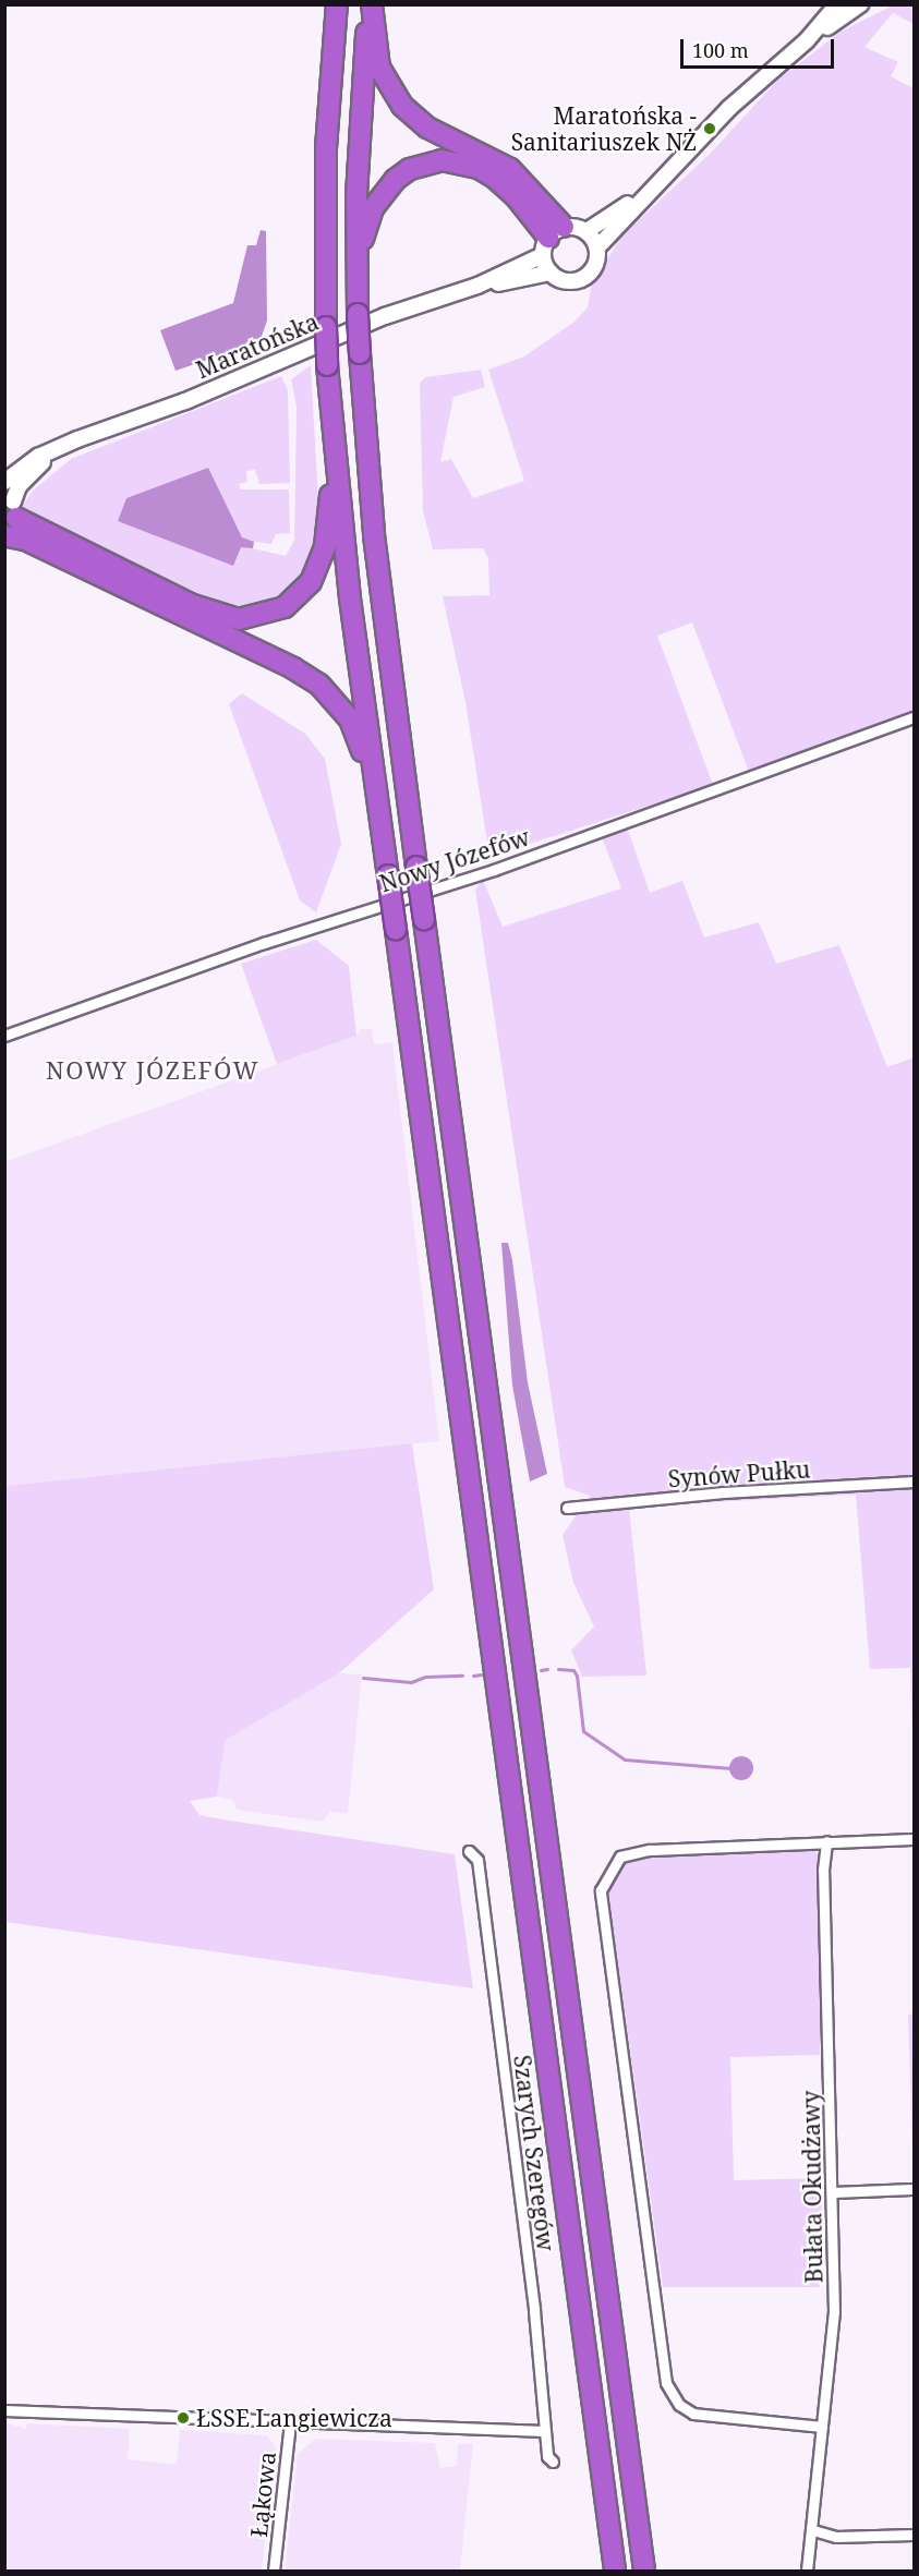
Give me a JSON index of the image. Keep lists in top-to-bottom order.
{
  "streets": {
    "main road": ["Maratońska"],
    "street": [
      "Nowy Józefów",
      "Synów Pułku",
      "Szarych Szeregów",
      "Bułata Okudżawy",
      "Łąkowa"
    ]
  },
  "districts": ["NOWY JÓZEFÓW"],
  "places": ["Maratońska - Sanitariuszek NŻ", "ŁSSE Langiewicza"],
  "scale_bar": "100 m"
}
